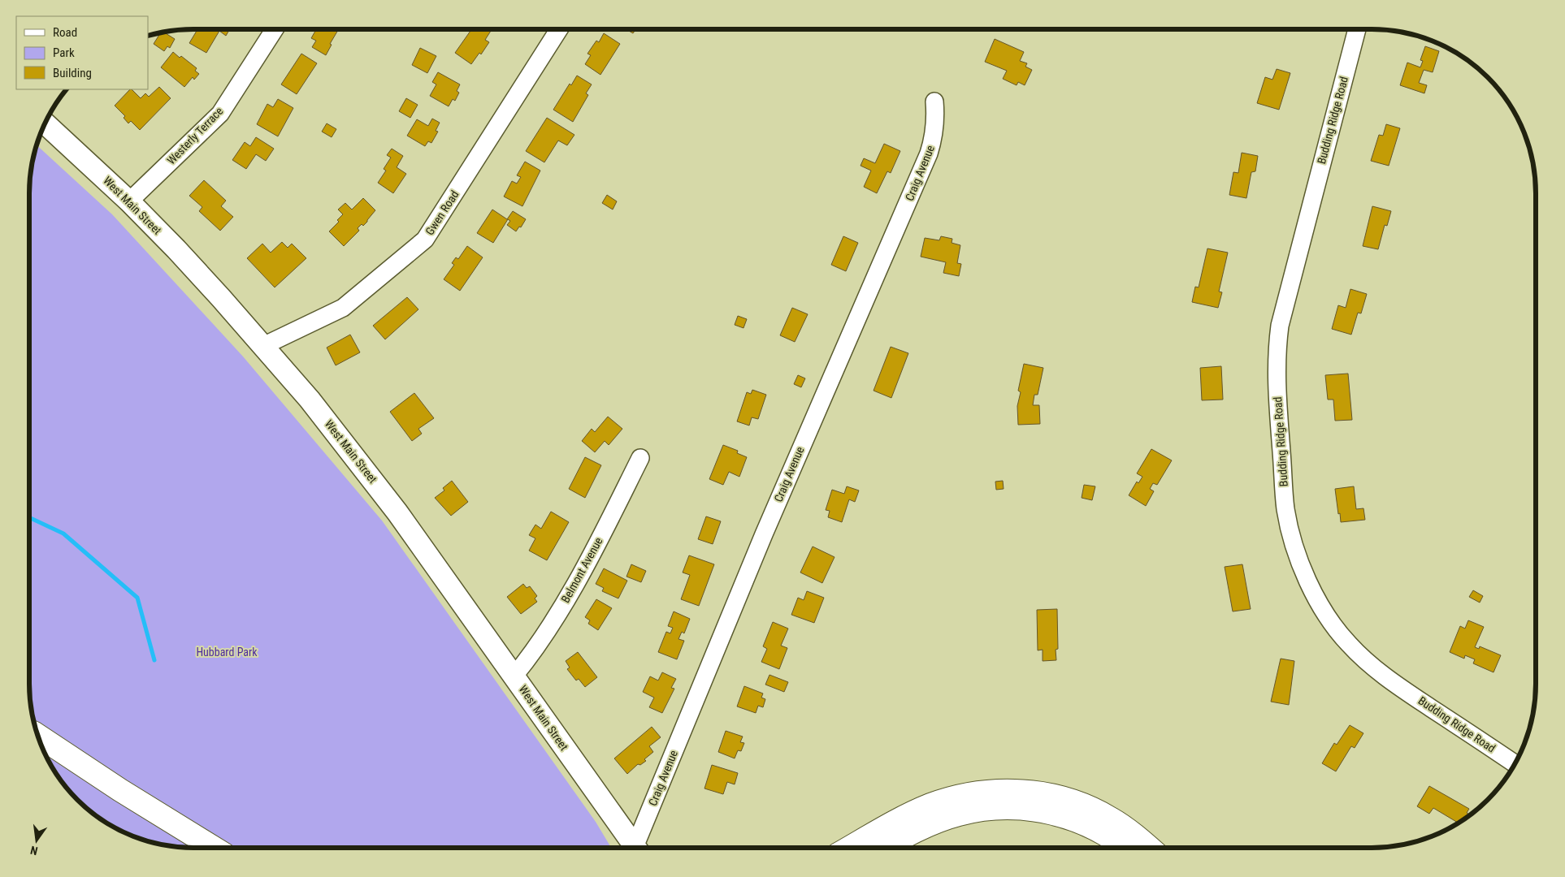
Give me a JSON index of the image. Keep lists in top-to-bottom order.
{
  "streets": {
    "main road": ["West Main Street"],
    "street": [
      "Budding Ridge Road",
      "Westerly Terrace",
      "Craig Avenue",
      "Gwen Road",
      "Belmont Avenue"
    ]
  },
  "crossings": [
    ["Westerly Terrace", "West Main Street"],
    ["West Main Street", "Gwen Road"],
    ["West Main Street", "Belmont Avenue"]
  ],
  "parks": ["Hubbard Park"],
  "legend": ["Road", "Park", "Building"],
  "north": "bottom"
}
